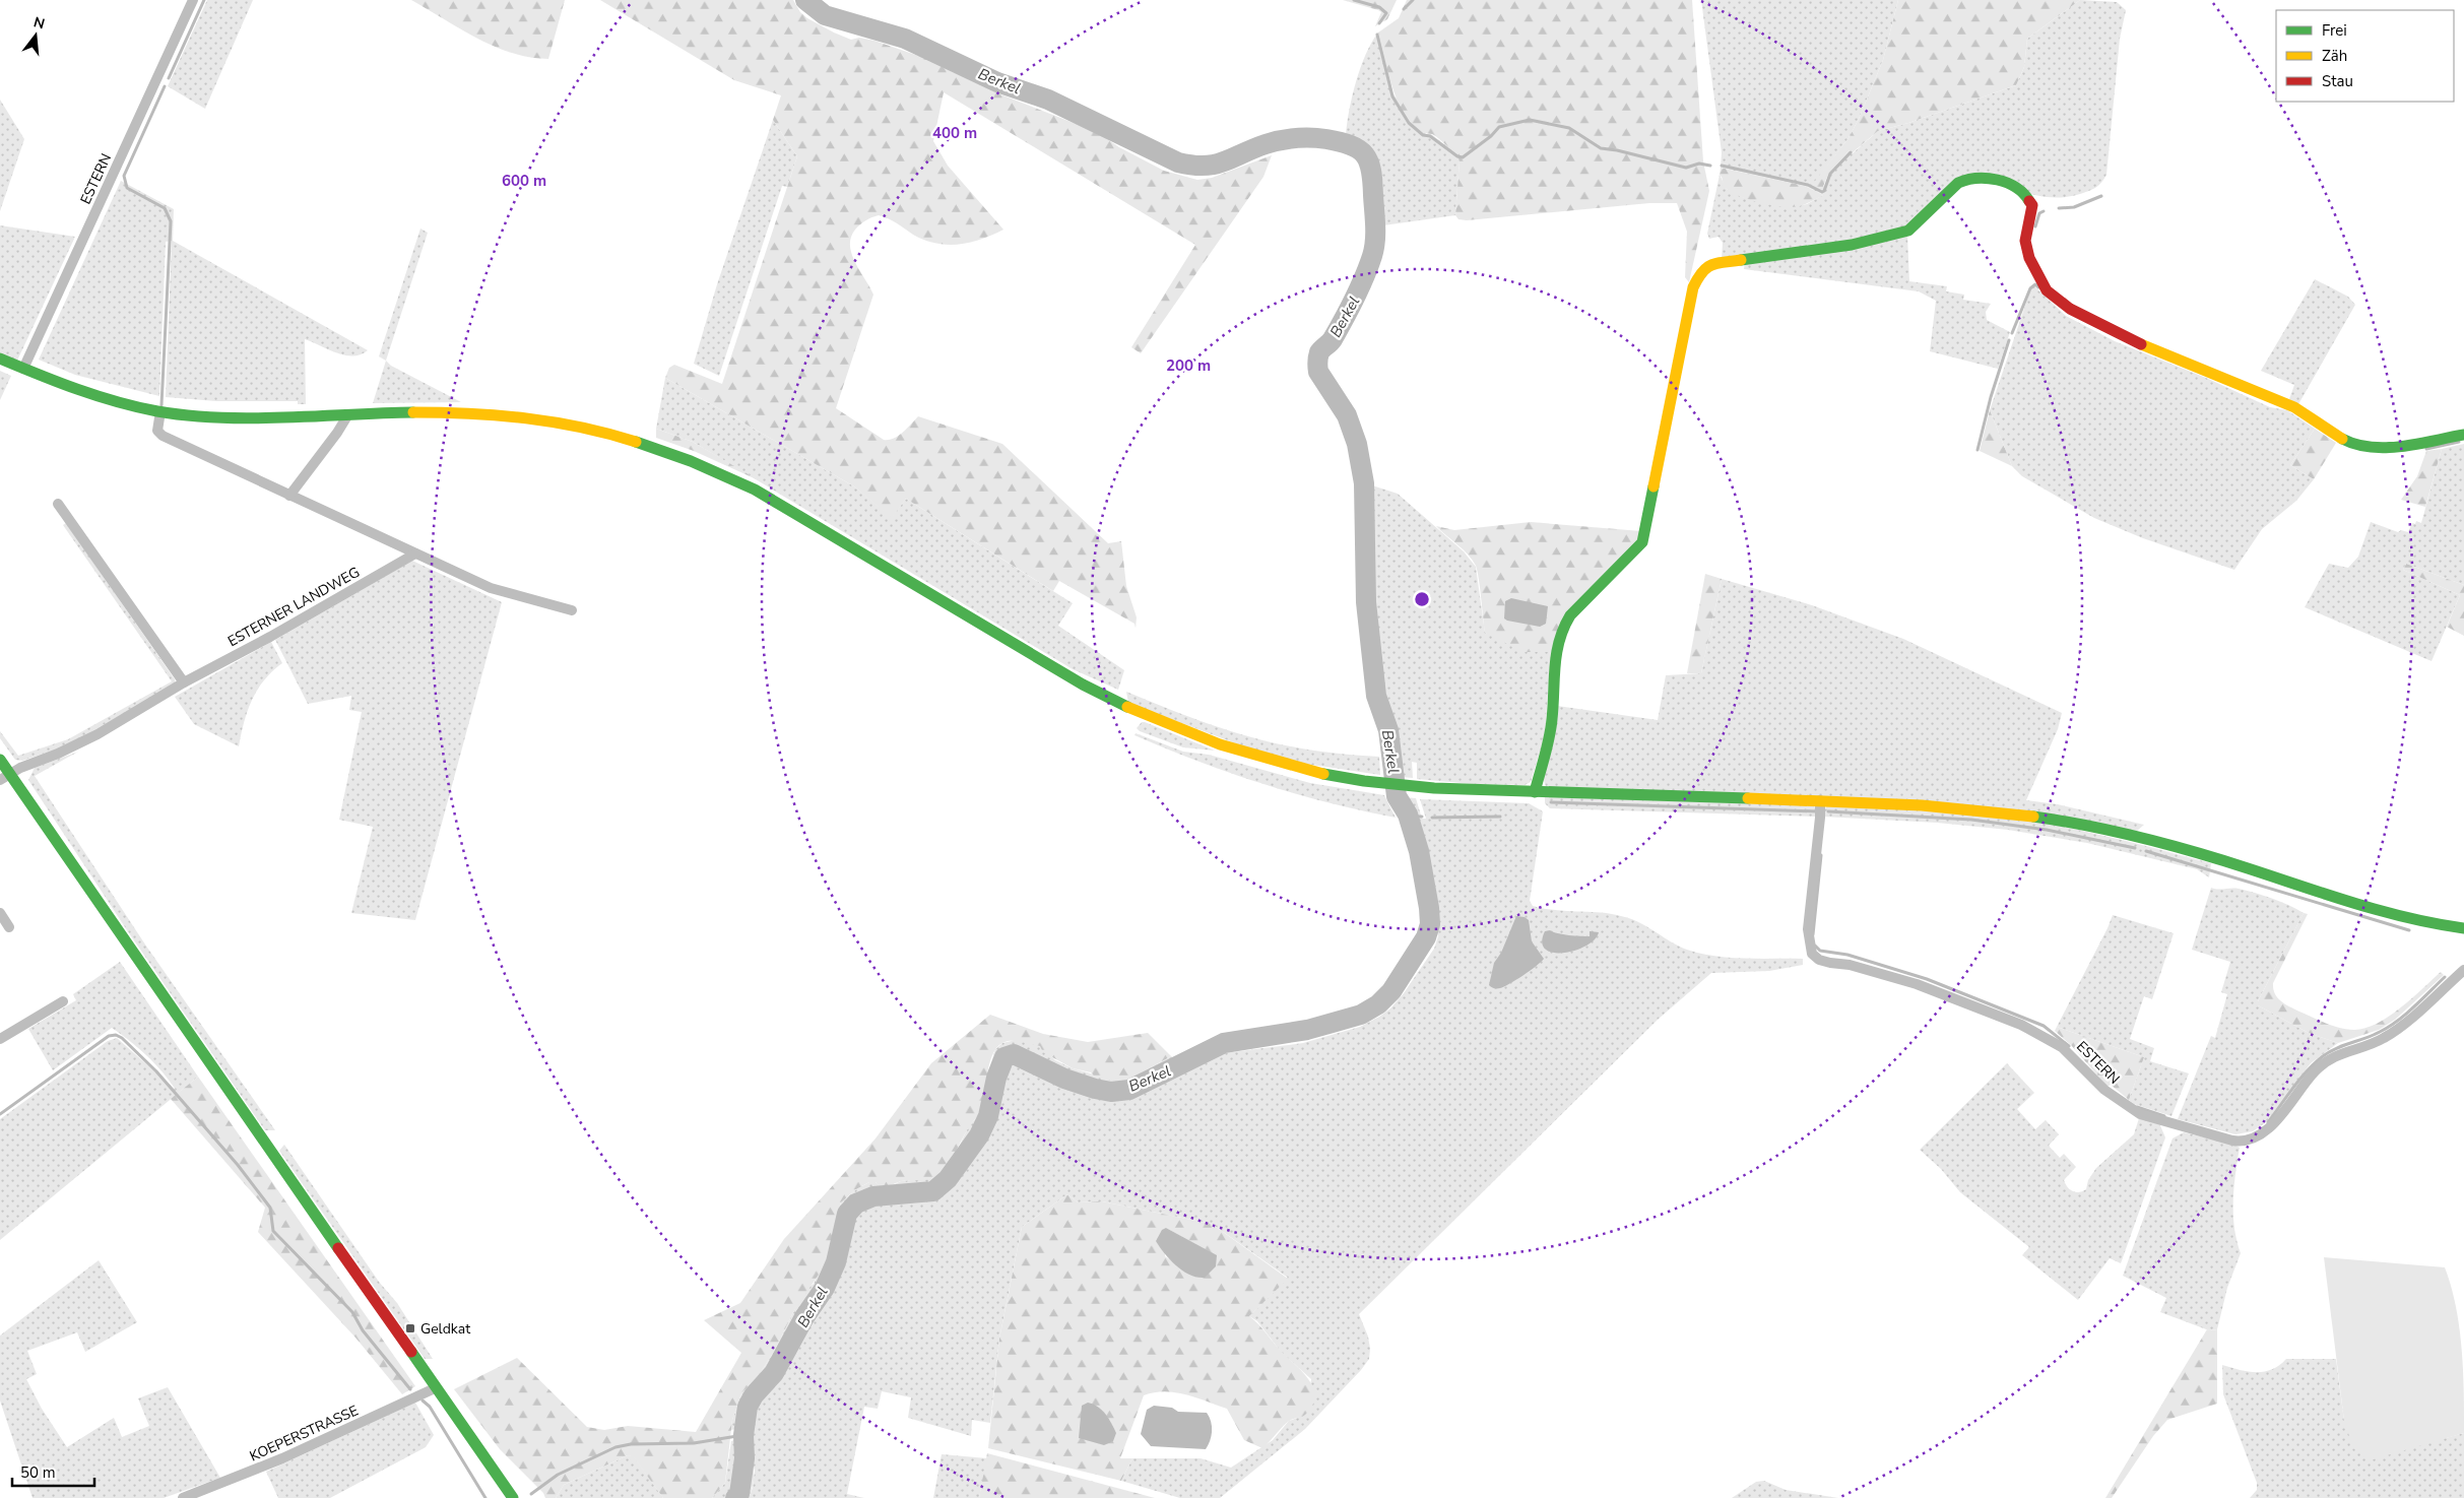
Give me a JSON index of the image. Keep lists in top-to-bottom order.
{
  "streets": {
    "street": ["ESTERN", "ESTERNER LANDWEG", "KOEPERSTRASSE"]
  },
  "water": ["Berkel"],
  "places": {
    "transit": ["Geldkat"]
  },
  "legend": ["Frei", "Zäh", "Stau"],
  "scale_bar": "50 m",
  "north": "top",
  "rings": ["400 m", "600 m", "200 m"]
}
